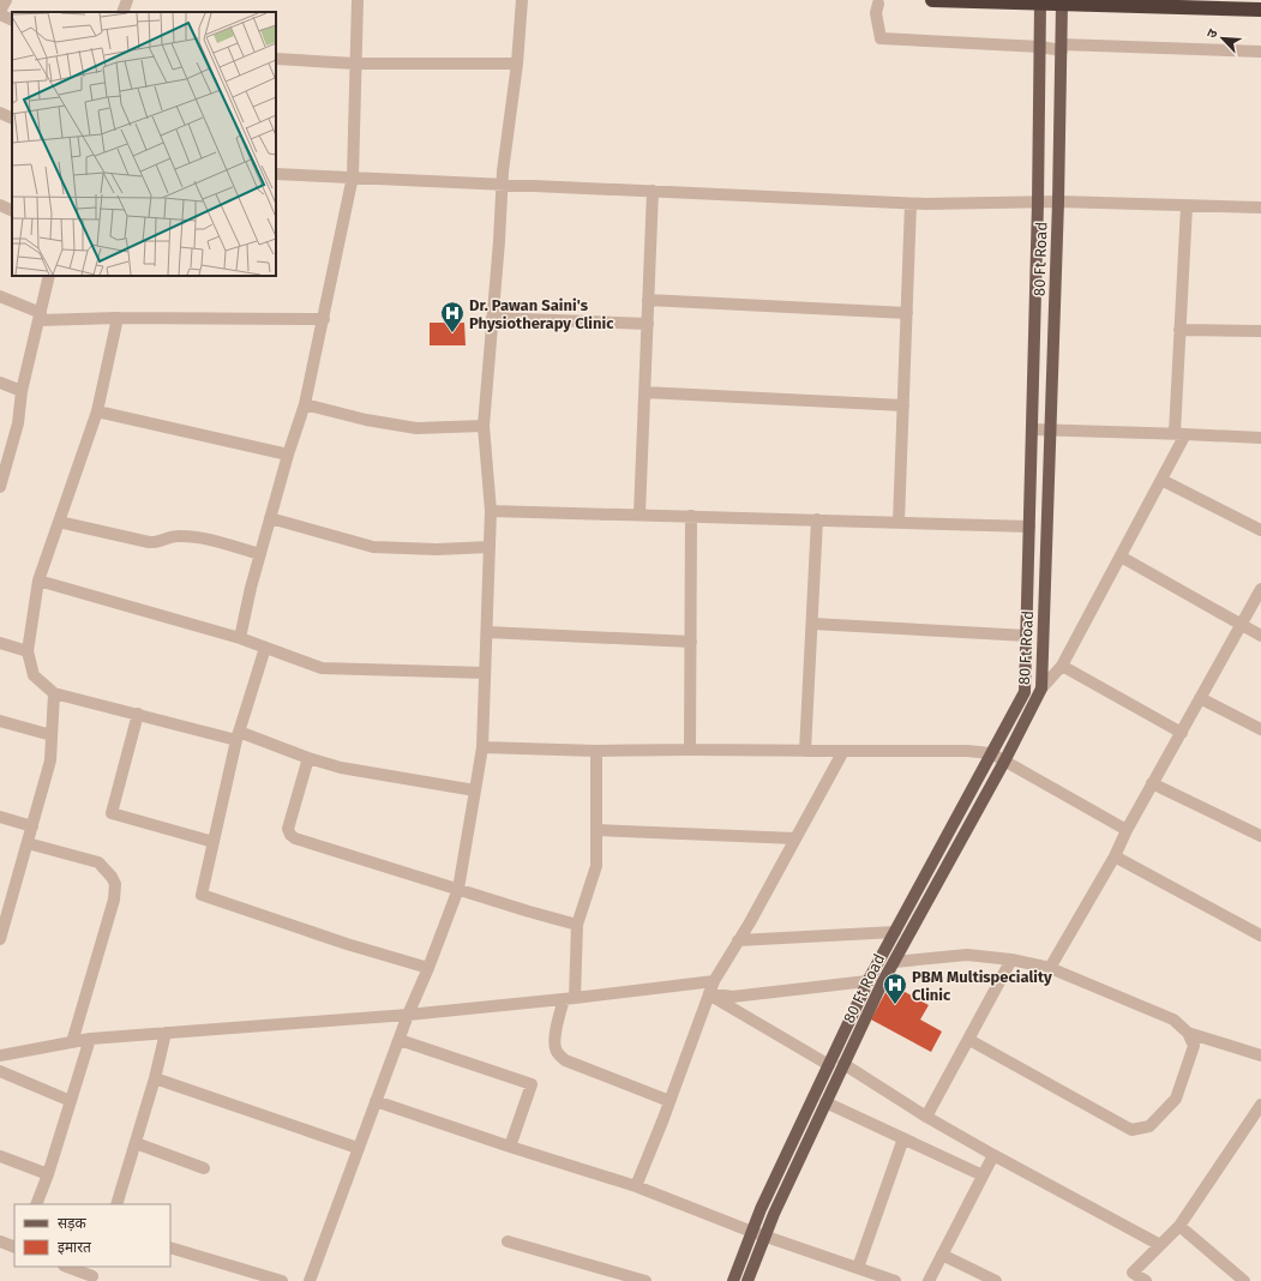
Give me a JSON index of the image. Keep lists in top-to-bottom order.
{
  "streets": {
    "main road": ["80 Ft Road"]
  },
  "places": {
    "hospital": ["Dr. Pawan Saini's Physiotherapy Clinic", "PBM Multispeciality Clinic"]
  },
  "legend": ["सड़क", "इमारत"],
  "north": "top left"
}
